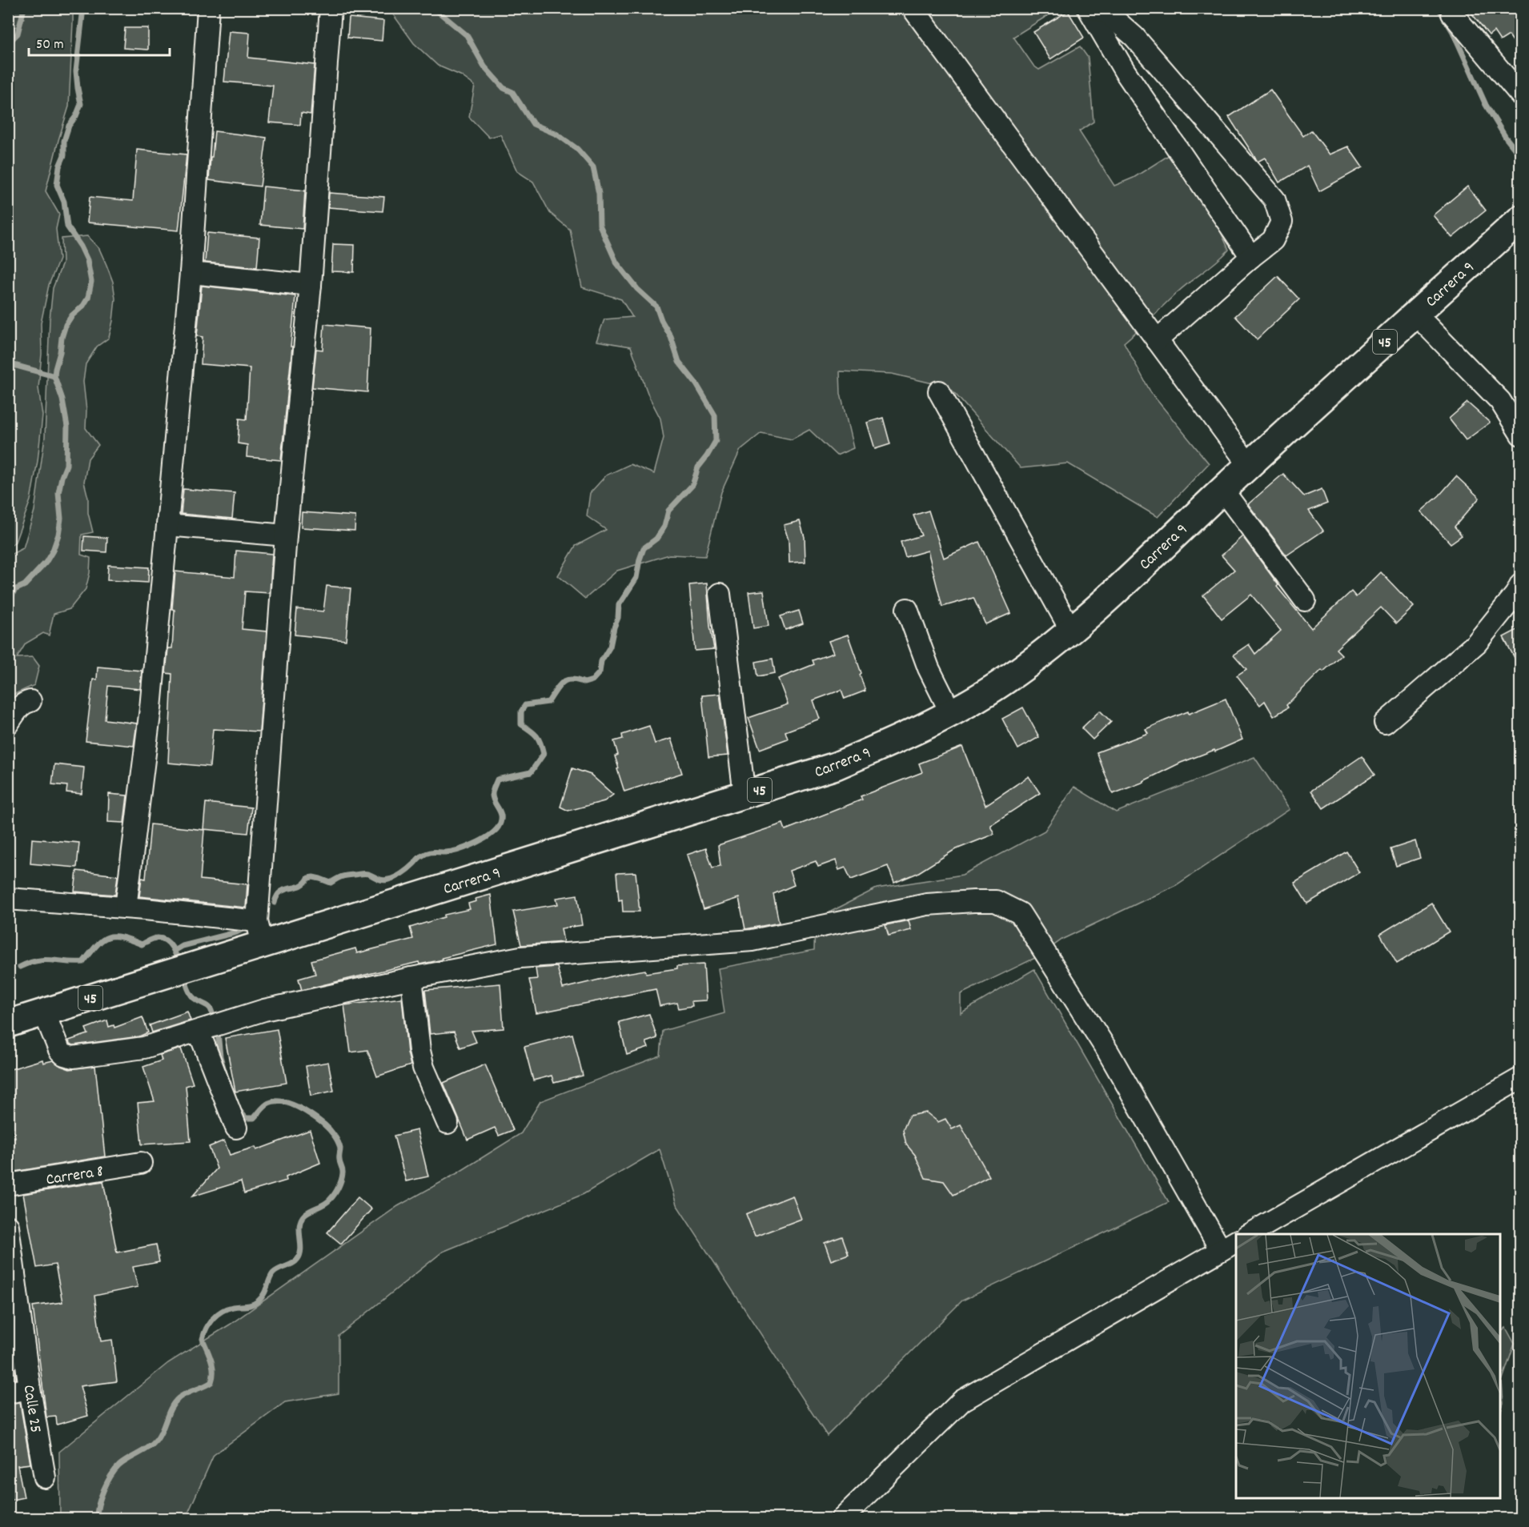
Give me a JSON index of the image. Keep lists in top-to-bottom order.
{
  "streets": {
    "highway": ["Carrera 9", "45"],
    "street": ["Carrera 8", "Calle 25"]
  },
  "scale_bar": "50 m"
}
